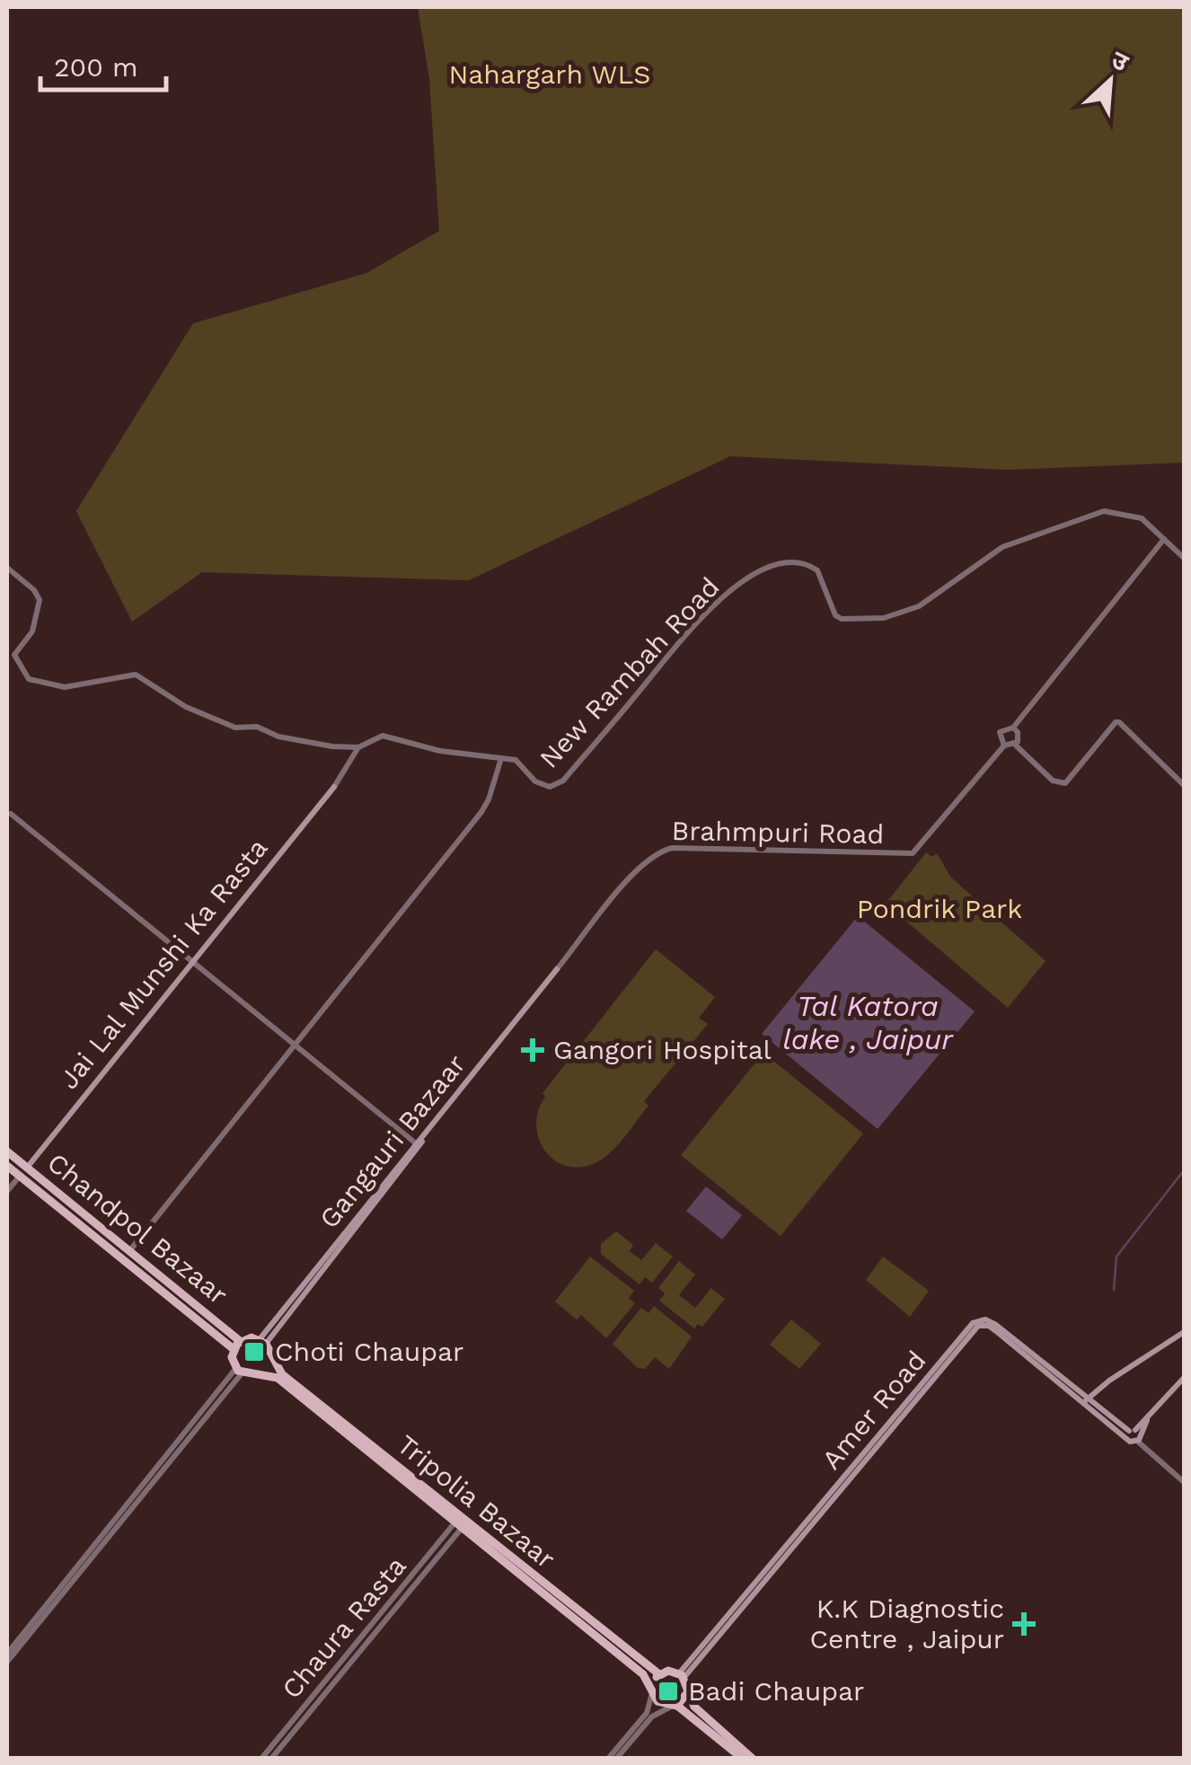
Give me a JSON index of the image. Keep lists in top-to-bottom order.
{
  "streets": {
    "main road": [
      "Jai Lal Munshi Ka Rasta",
      "Gangauri Bazaar",
      "Chandpol Bazaar",
      "Amer Road",
      "Tripolia Bazaar"
    ],
    "street": ["New Rambah Road", "Brahmpuri Road", "Chaura Rasta"]
  },
  "crossings": [
    ["New Rambah Road", "Brahmpuri Road"],
    ["Brahmpuri Road", "Gangauri Bazaar"],
    ["Jai Lal Munshi Ka Rasta", "Chandpol Bazaar"],
    ["Gangauri Bazaar", "Chandpol Bazaar"],
    ["Gangauri Bazaar", "Tripolia Bazaar"],
    ["Chandpol Bazaar", "Tripolia Bazaar"],
    ["Amer Road", "Tripolia Bazaar"],
    ["Tripolia Bazaar", "Chaura Rasta"]
  ],
  "water": ["Tal Katora lake , Jaipur"],
  "parks": ["Nahargarh WLS", "Pondrik Park"],
  "places": {
    "health": ["Gangori Hospital", "K.K Diagnostic Centre , Jaipur"],
    "transit": ["Choti Chaupar", "Badi Chaupar"]
  },
  "scale_bar": "200 m",
  "north": "top right"
}
